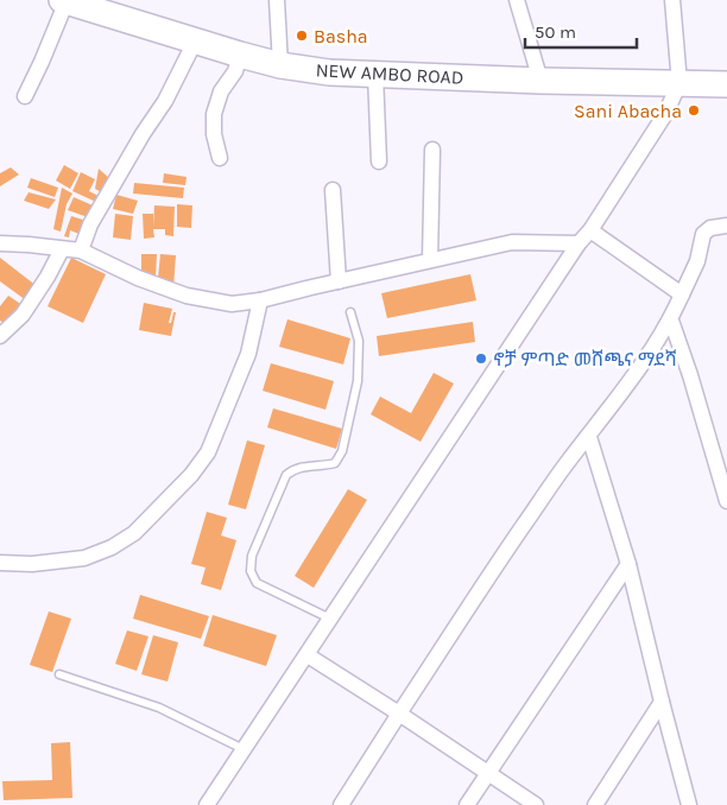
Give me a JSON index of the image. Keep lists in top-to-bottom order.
{
  "streets": {
    "main road": ["NEW AMBO ROAD"]
  },
  "places": ["Basha", "Sani Abacha", "ኖቻ ምጣድ መሸጫና ማደሻ"],
  "scale_bar": "50 m"
}
